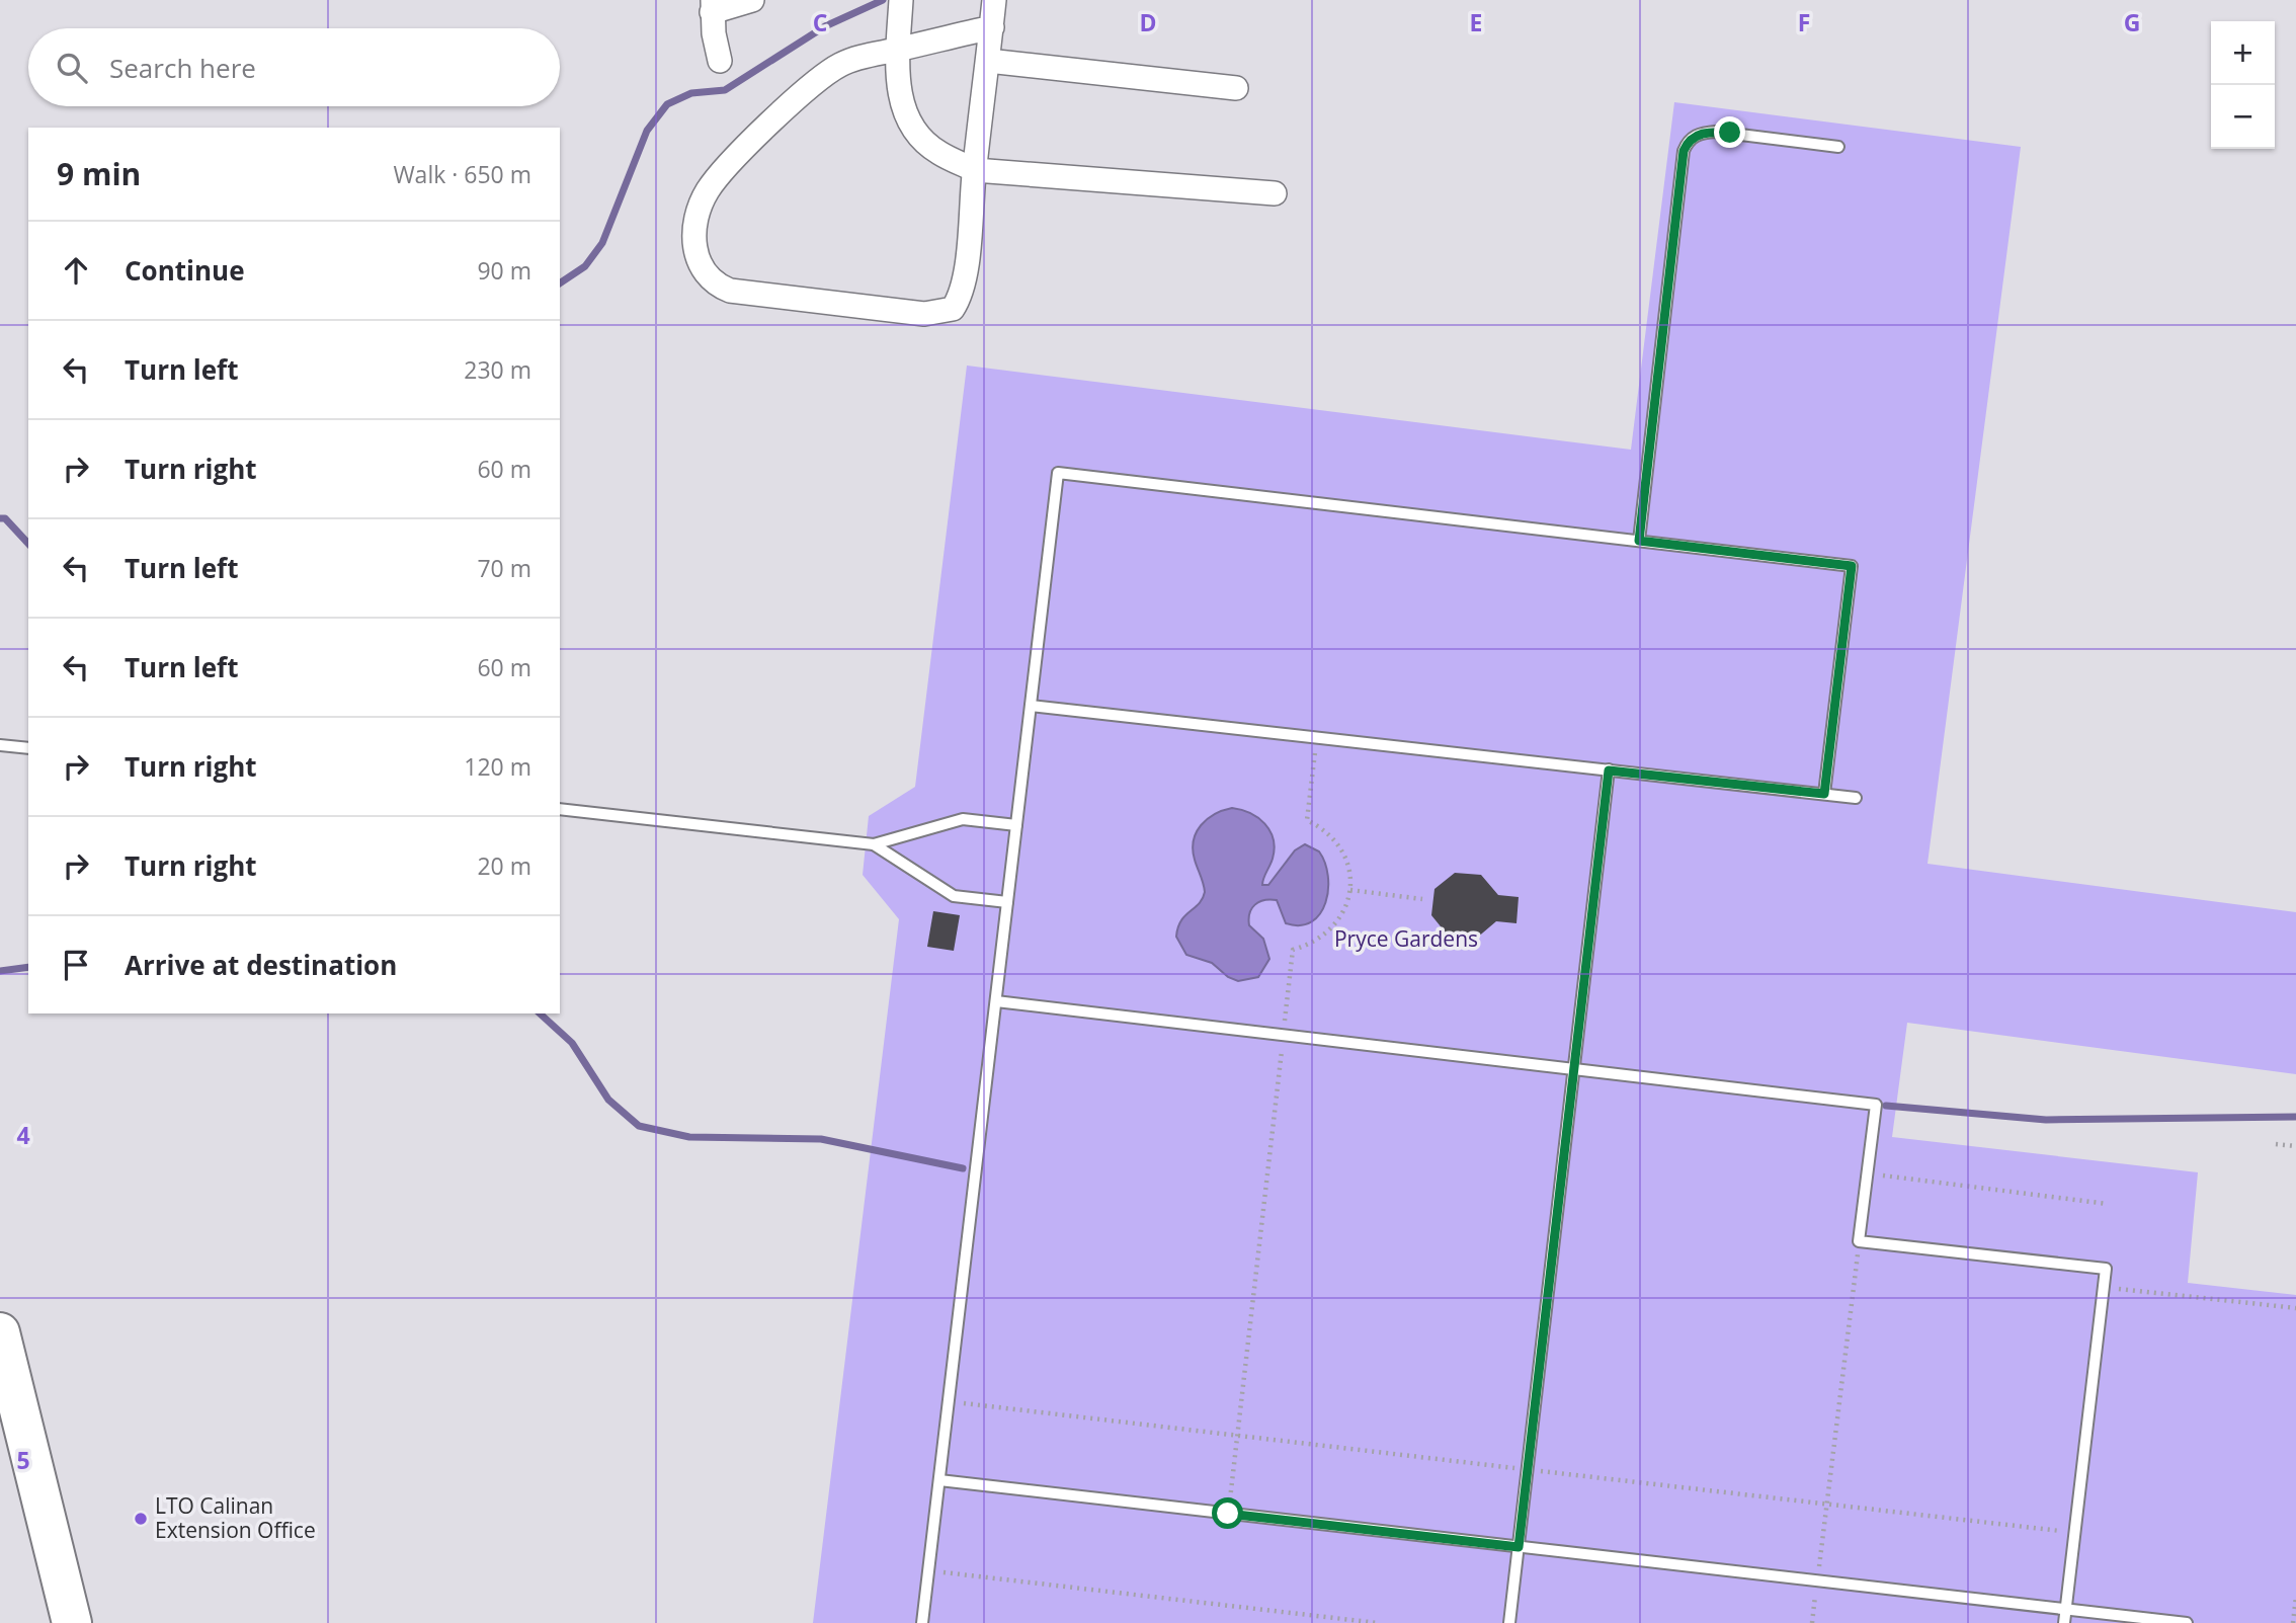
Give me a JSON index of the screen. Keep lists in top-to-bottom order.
{
  "parks": ["Pryce Gardens"],
  "places": ["LTO Calinan Extension Office"],
  "page": {
    "map_buttons": ["+", "−"],
    "search": "Search here",
    "heading": ["9 min", "Walk · 650 m"],
    "list": [
      ["Continue", "90 m"],
      ["Turn left", "230 m"],
      ["Turn right", "60 m"],
      ["Turn left", "70 m"],
      ["Turn left", "60 m"],
      ["Turn right", "120 m"],
      ["Turn right", "20 m"],
      "Arrive at destination"
    ]
  },
  "grid": {
    "columns": [
      "C",
      "D",
      "E",
      "F",
      "G"
    ],
    "rows": ["4", "5"]
  }
}
